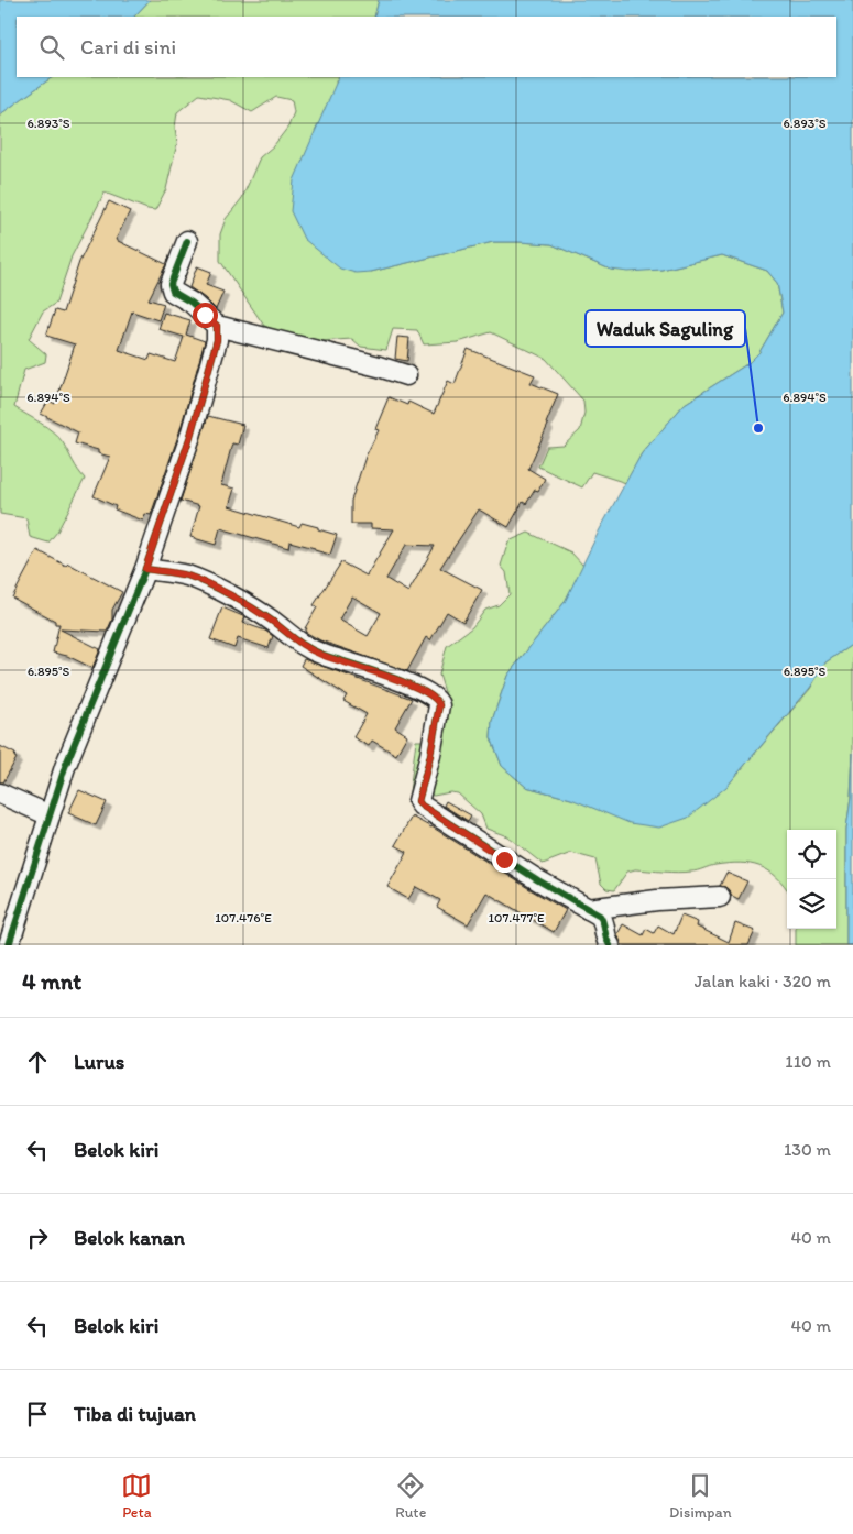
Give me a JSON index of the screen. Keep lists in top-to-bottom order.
{
  "places": ["Waduk Saguling"],
  "page": {
    "search": "Cari di sini",
    "heading": ["4 mnt", "Jalan kaki · 320 m"],
    "list": [
      ["Lurus", "110 m"],
      ["Belok kiri", "130 m"],
      ["Belok kanan", "40 m"],
      ["Belok kiri", "40 m"],
      "Tiba di tujuan"
    ],
    "nav": ["Peta", "Rute", "Disimpan"]
  },
  "coordinates": [
    "6.893°S",
    "6.894°S",
    "6.895°S",
    "107.476°E",
    "107.477°E"
  ]
}
